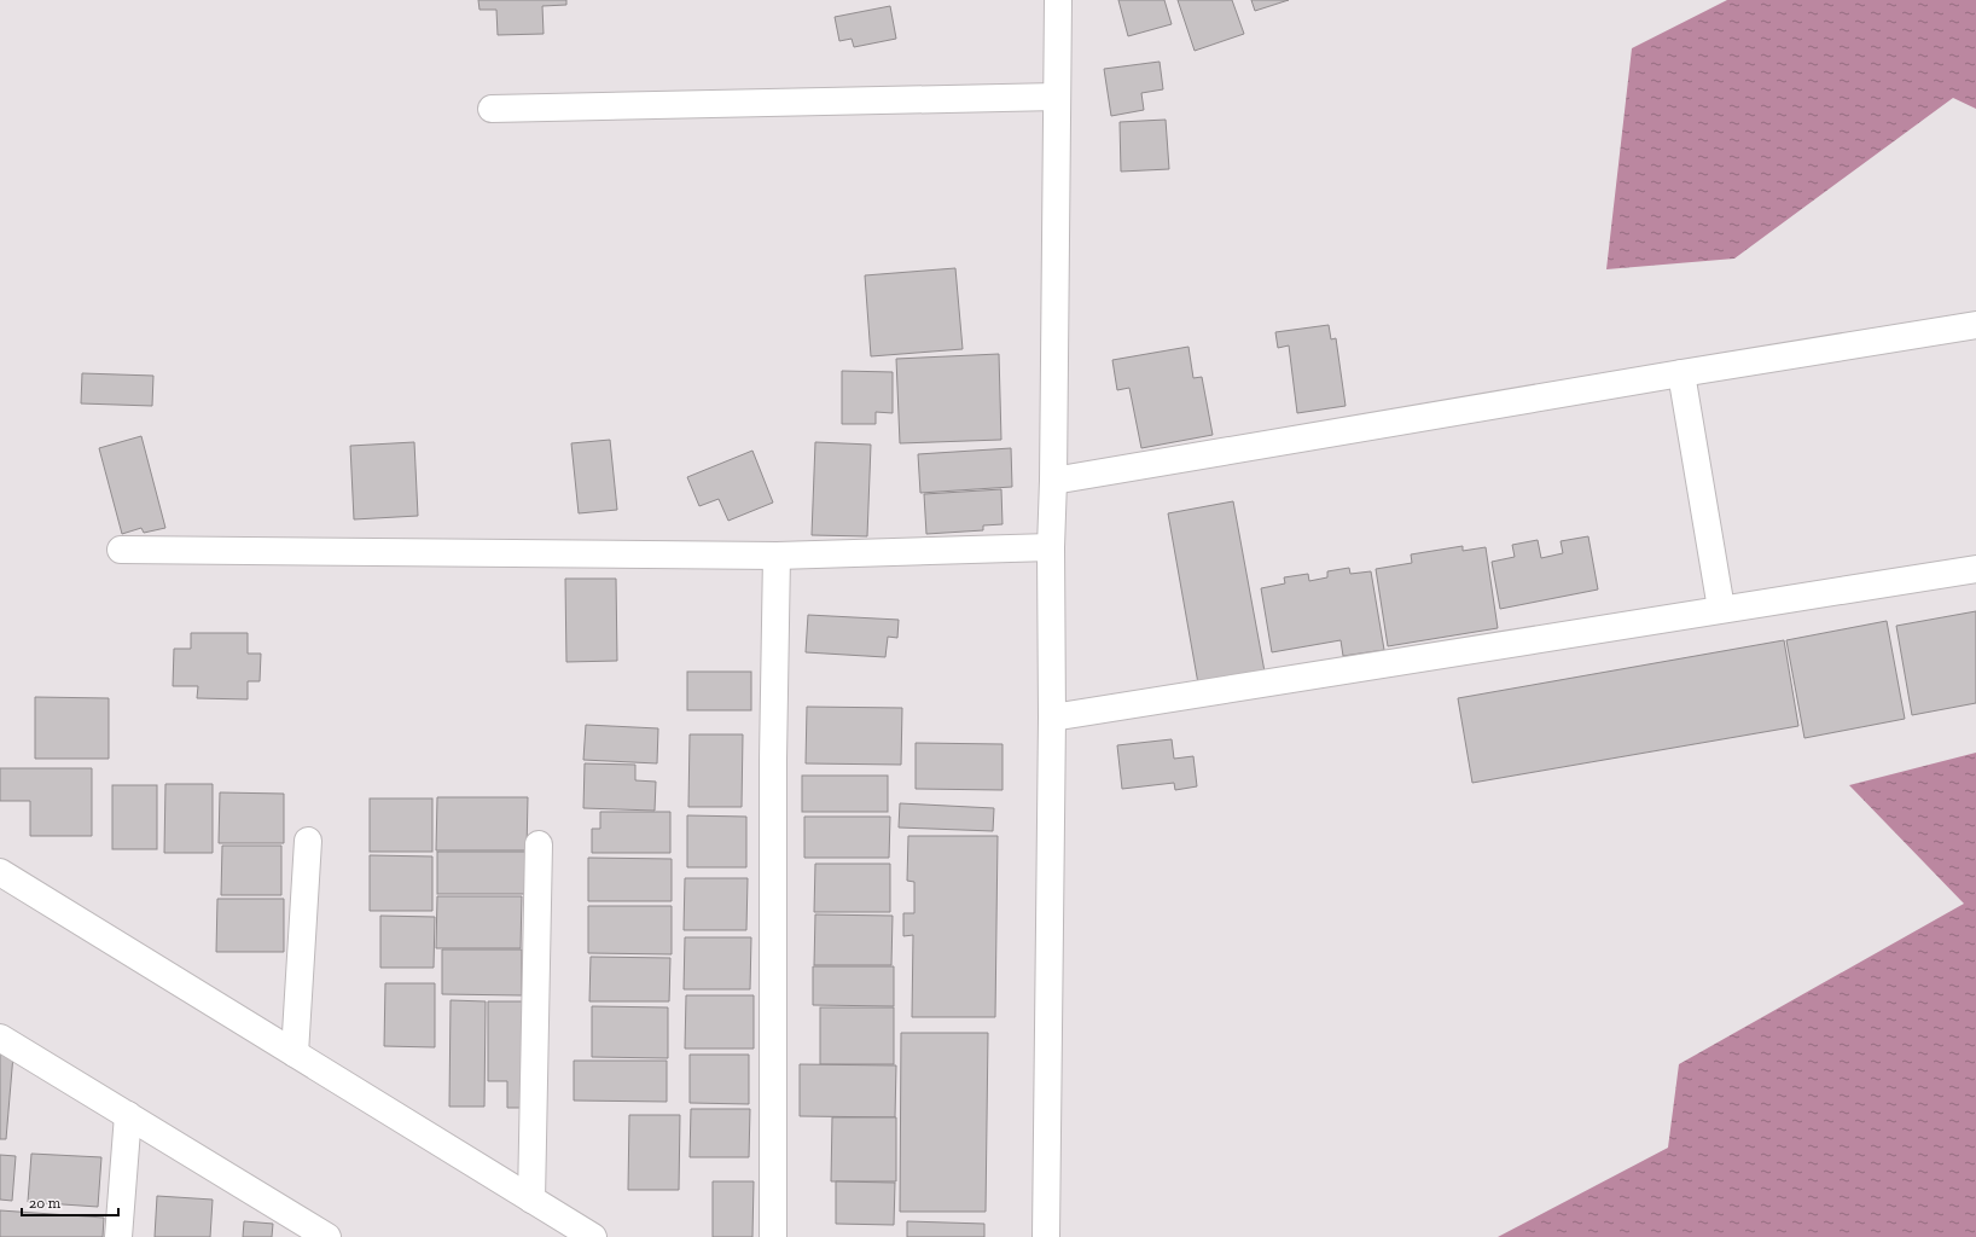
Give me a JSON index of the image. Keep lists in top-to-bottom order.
{
  "scale_bar": "20 m"
}
